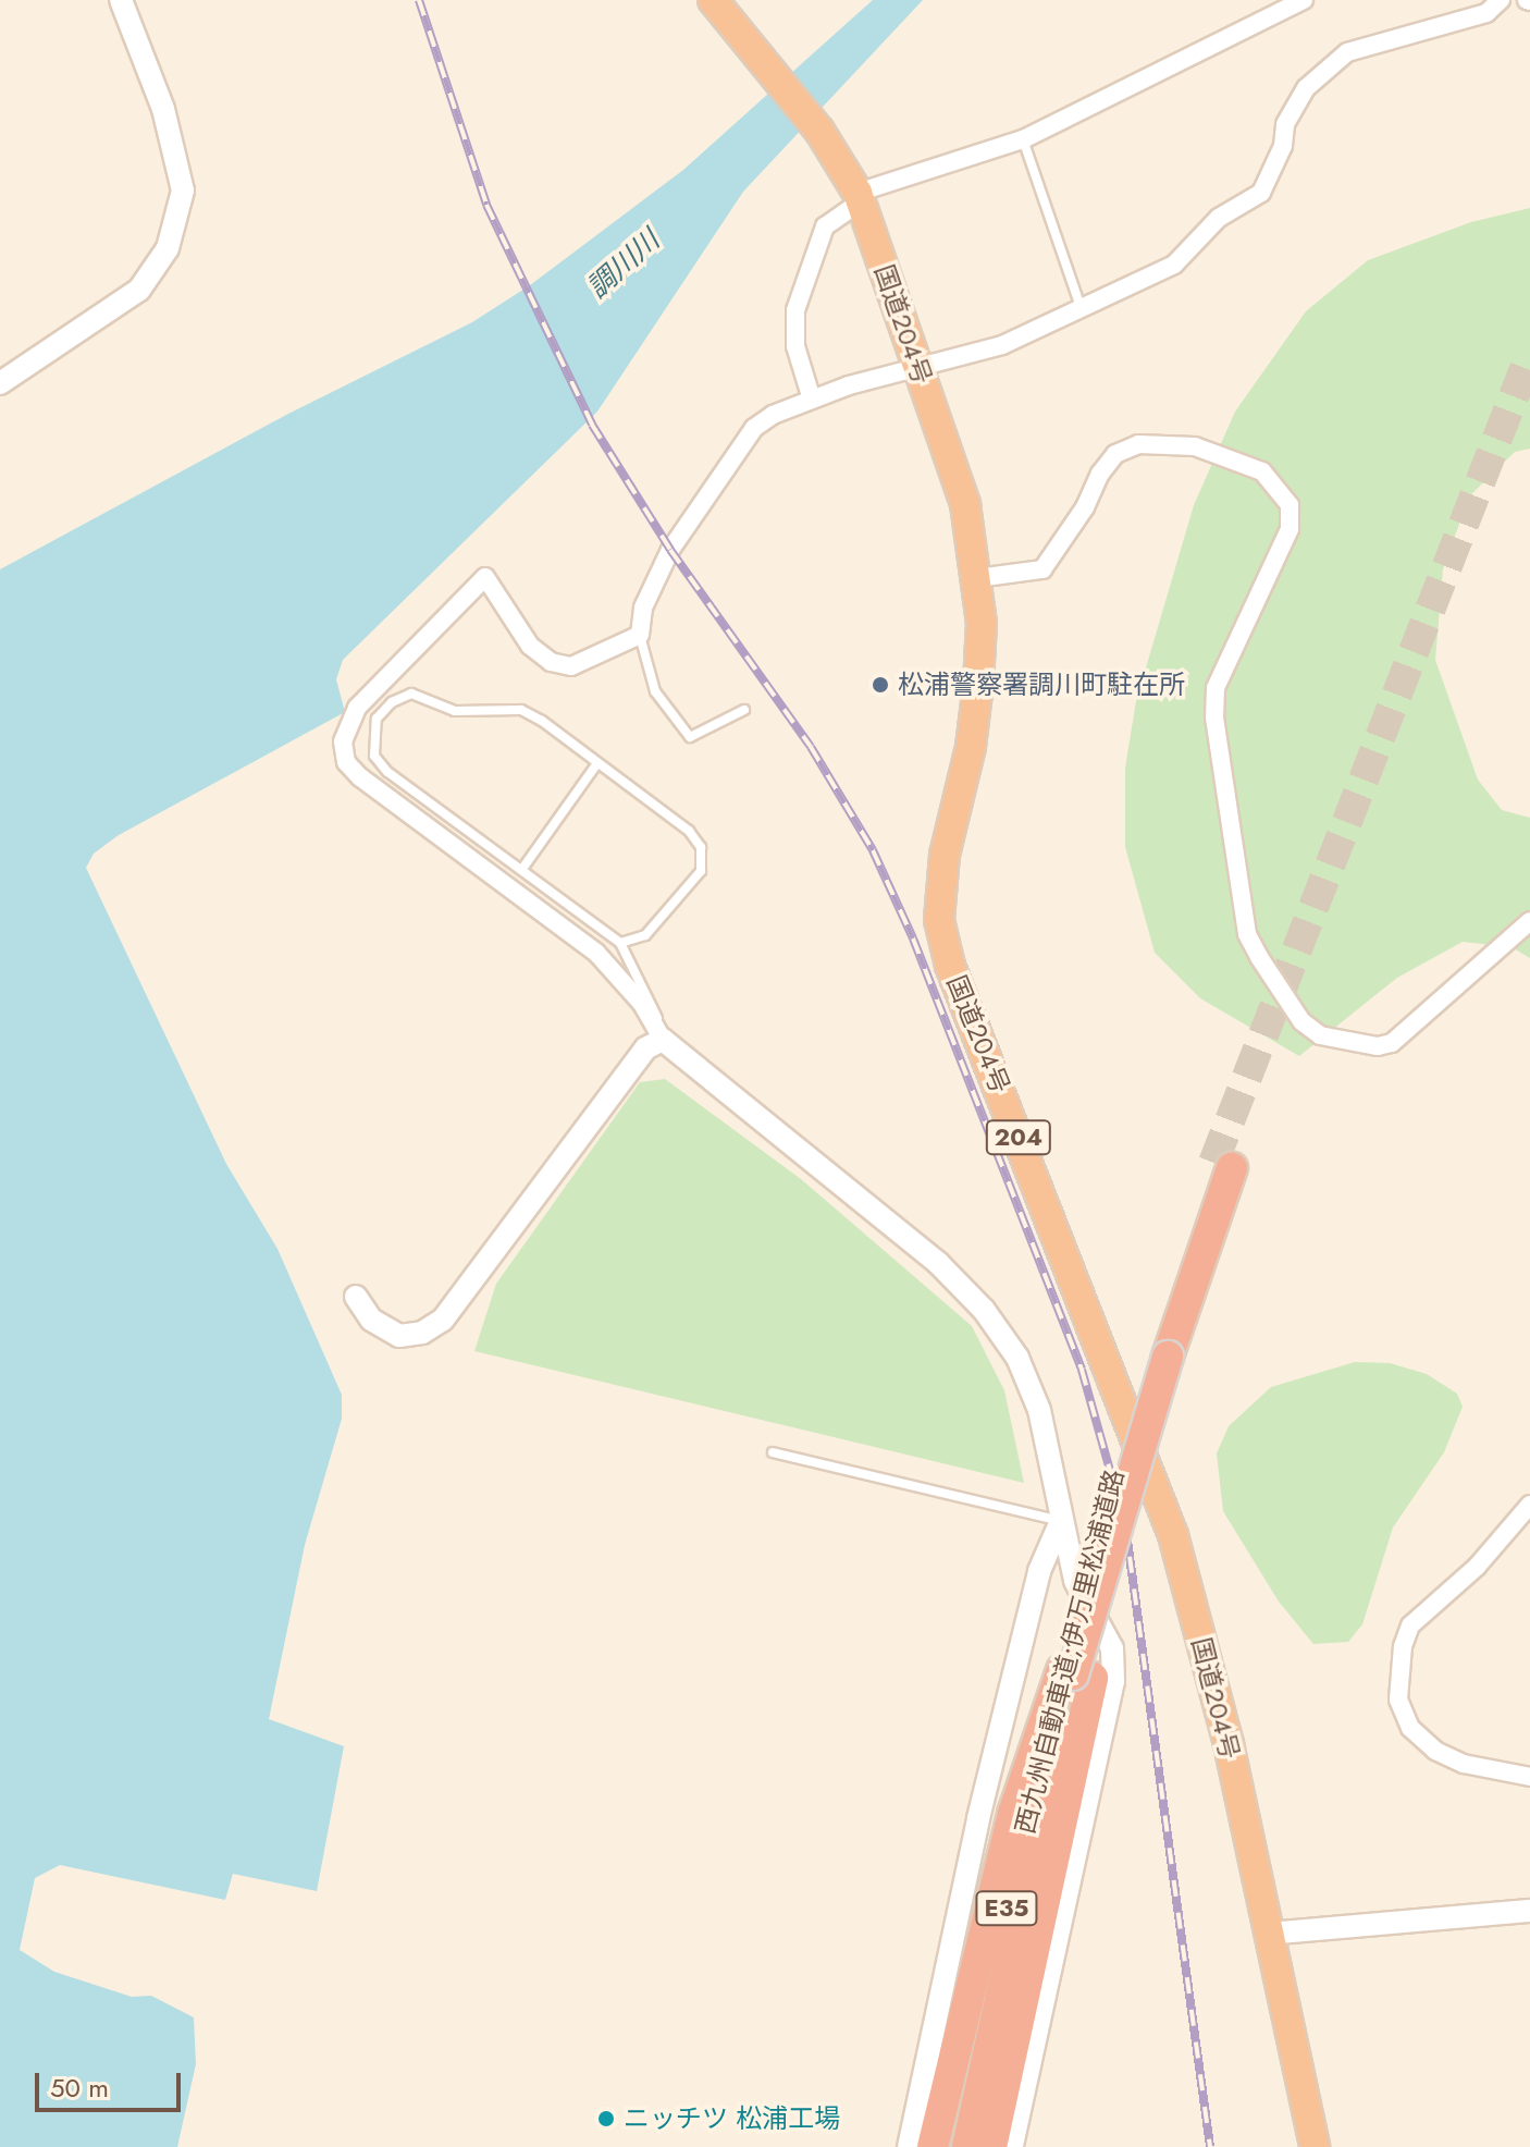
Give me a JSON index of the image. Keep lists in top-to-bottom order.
{
  "streets": {
    "highway": [
      "国道204号",
      "204",
      "西九州自動車道;伊万里松浦道路",
      "E35"
    ]
  },
  "water": ["調川川"],
  "places": ["松浦警察署調川町駐在所", "ニッチツ 松浦工場"],
  "scale_bar": "50 m"
}
